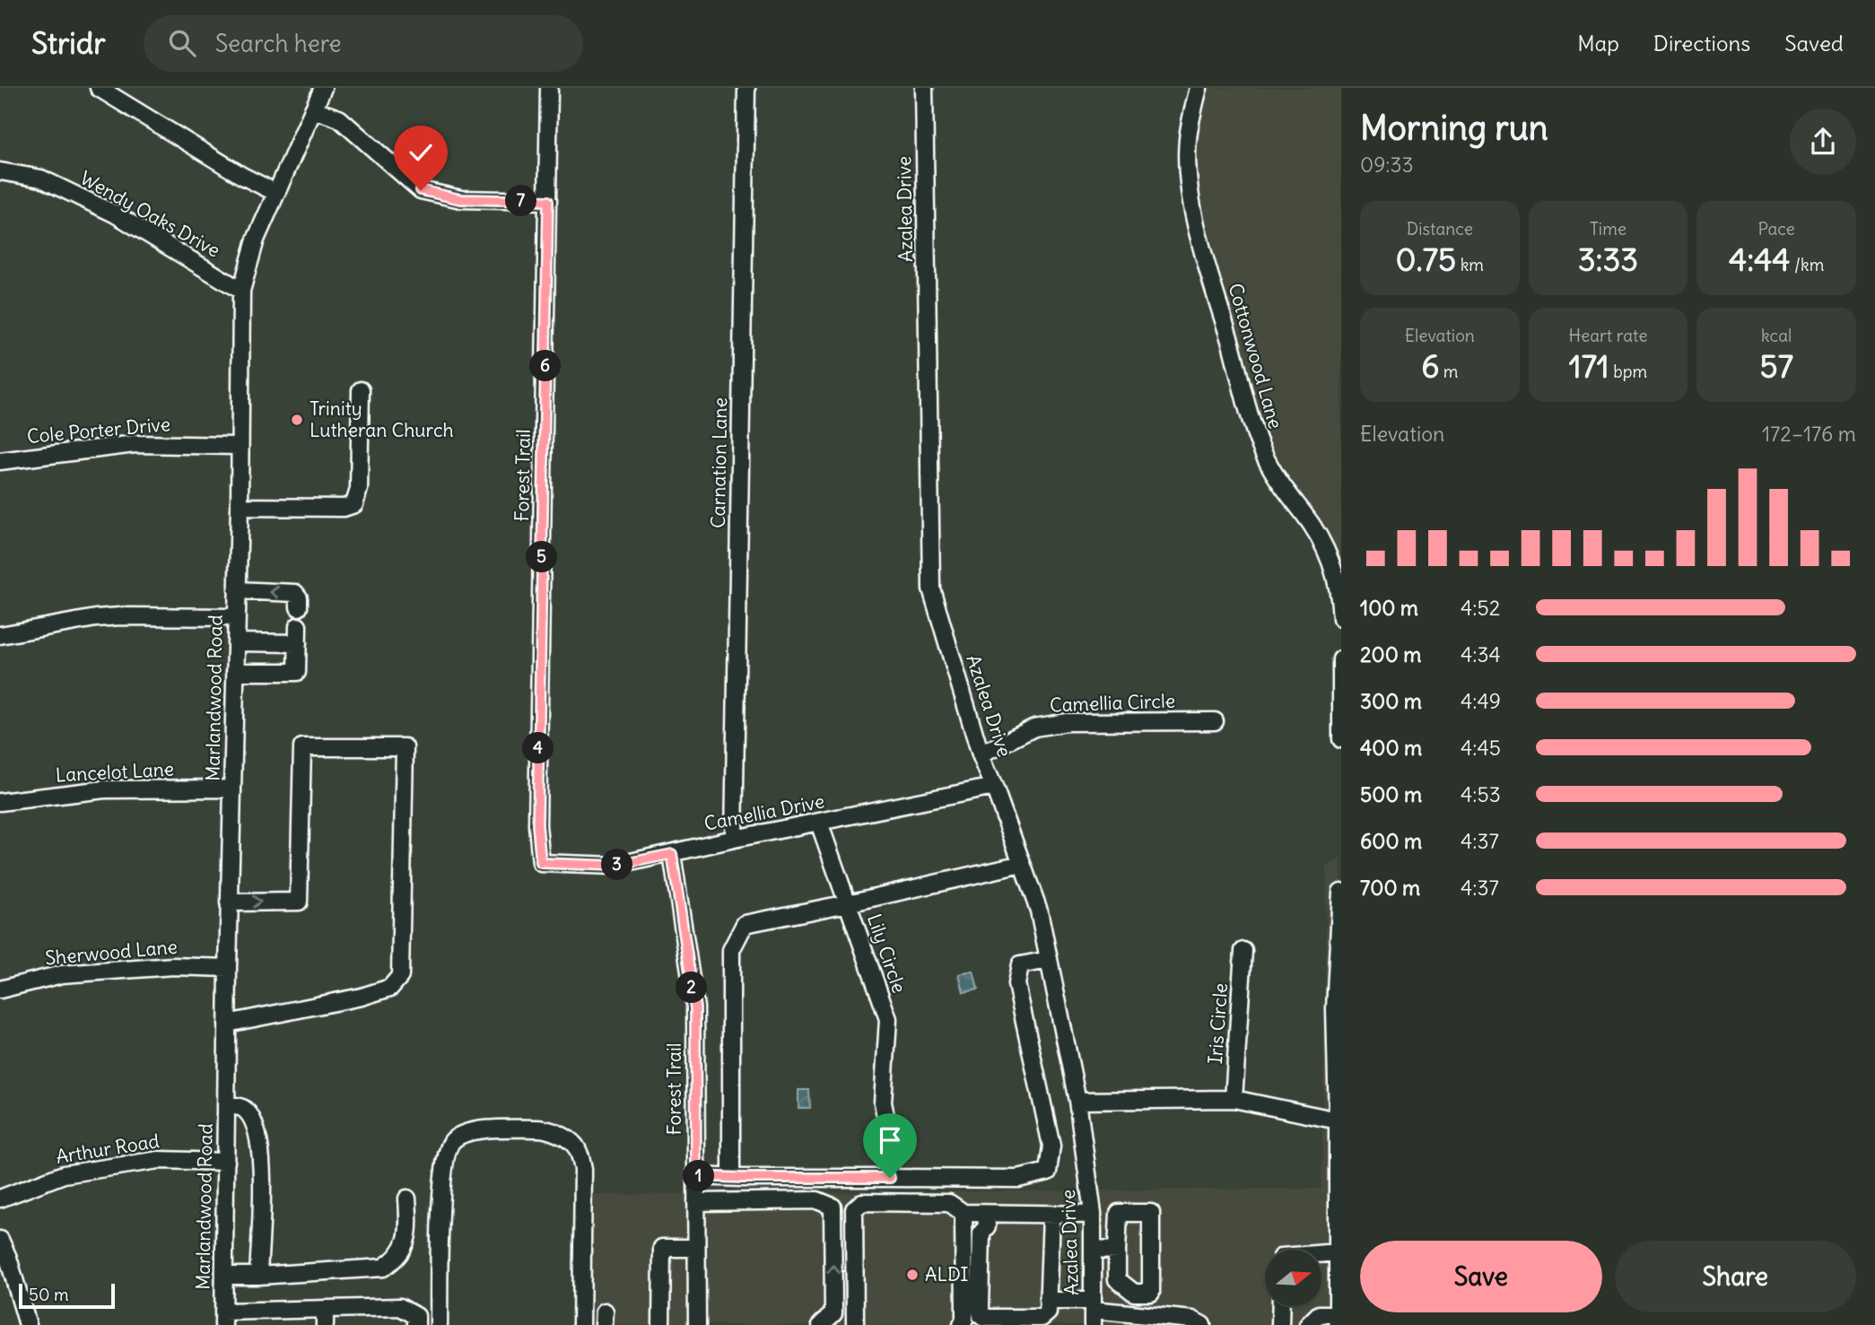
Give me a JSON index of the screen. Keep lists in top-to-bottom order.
{
  "streets": {
    "street": [
      "Azalea Drive",
      "Wendy Oaks Drive",
      "Cottonwood Lane",
      "Cole Porter Drive",
      "Carnation Lane",
      "Forest Trail",
      "Marlandwood Road",
      "Camellia Circle",
      "Lancelot Lane",
      "Camellia Drive",
      "Sherwood Lane",
      "Lily Circle",
      "Iris Circle",
      "Arthur Road"
    ]
  },
  "crossings": [
    ["Azalea Drive", "Camellia Circle"],
    ["Azalea Drive", "Camellia Drive"],
    ["Wendy Oaks Drive", "Marlandwood Road"],
    ["Cole Porter Drive", "Marlandwood Road"],
    ["Carnation Lane", "Camellia Drive"],
    ["Forest Trail", "Camellia Drive"],
    ["Marlandwood Road", "Lancelot Lane"],
    ["Marlandwood Road", "Sherwood Lane"],
    ["Marlandwood Road", "Arthur Road"],
    ["Camellia Drive", "Lily Circle"]
  ],
  "places": ["Trinity Lutheran Church", "ALDI"],
  "scale_bar": "50 m",
  "north": "right",
  "page": {
    "header": "Stridr",
    "search": "Search here",
    "nav": ["Map", "Directions", "Saved"],
    "heading": ["Morning run", "09:33"],
    "pins": [
      "7",
      "6",
      "5",
      "4",
      "3",
      "2",
      "1"
    ],
    "stats": [
      ["Distance", "0.75 km"],
      ["Time", "3:33"],
      ["Pace", "4:44 /km"],
      ["Elevation", "6 m"],
      ["Heart rate", "171 bpm"],
      ["kcal", "57"]
    ],
    "chart": ["Elevation", "172–176 m"],
    "list": [
      {
        "name": "100 m",
        "note": "4:52"
      },
      {
        "name": "200 m",
        "note": "4:34"
      },
      {
        "name": "300 m",
        "note": "4:49"
      },
      {
        "name": "400 m",
        "note": "4:45"
      },
      {
        "name": "500 m",
        "note": "4:53"
      },
      {
        "name": "600 m",
        "note": "4:37"
      },
      {
        "name": "700 m",
        "note": "4:37"
      }
    ],
    "buttons": ["Save", "Share"],
    "scale": "50 m"
  }
}
